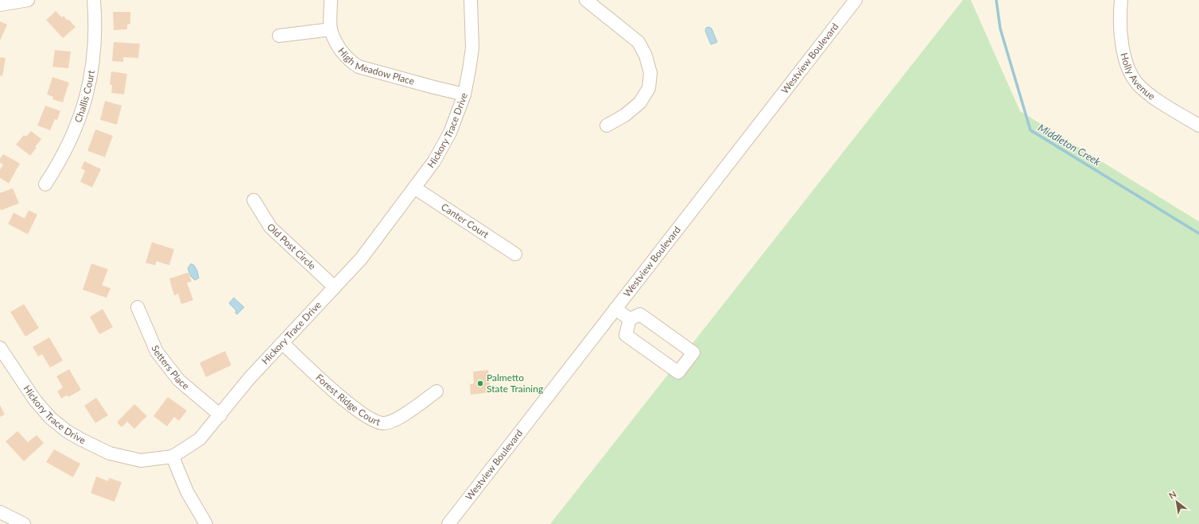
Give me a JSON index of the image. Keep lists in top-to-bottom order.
{
  "streets": {
    "street": [
      "Westview Boulevard",
      "High Meadow Place",
      "Holly Avenue",
      "Challis Court",
      "Hickory Trace Drive",
      "Canter Court",
      "Old Post Circle",
      "Setters Place",
      "Forest Ridge Court"
    ]
  },
  "crossings": [
    ["High Meadow Place", "Hickory Trace Drive"],
    ["Hickory Trace Drive", "Canter Court"],
    ["Hickory Trace Drive", "Old Post Circle"],
    ["Hickory Trace Drive", "Setters Place"],
    ["Hickory Trace Drive", "Forest Ridge Court"]
  ],
  "water": ["Middleton Creek"],
  "places": ["Palmetto State Training"],
  "north": "top left"
}
